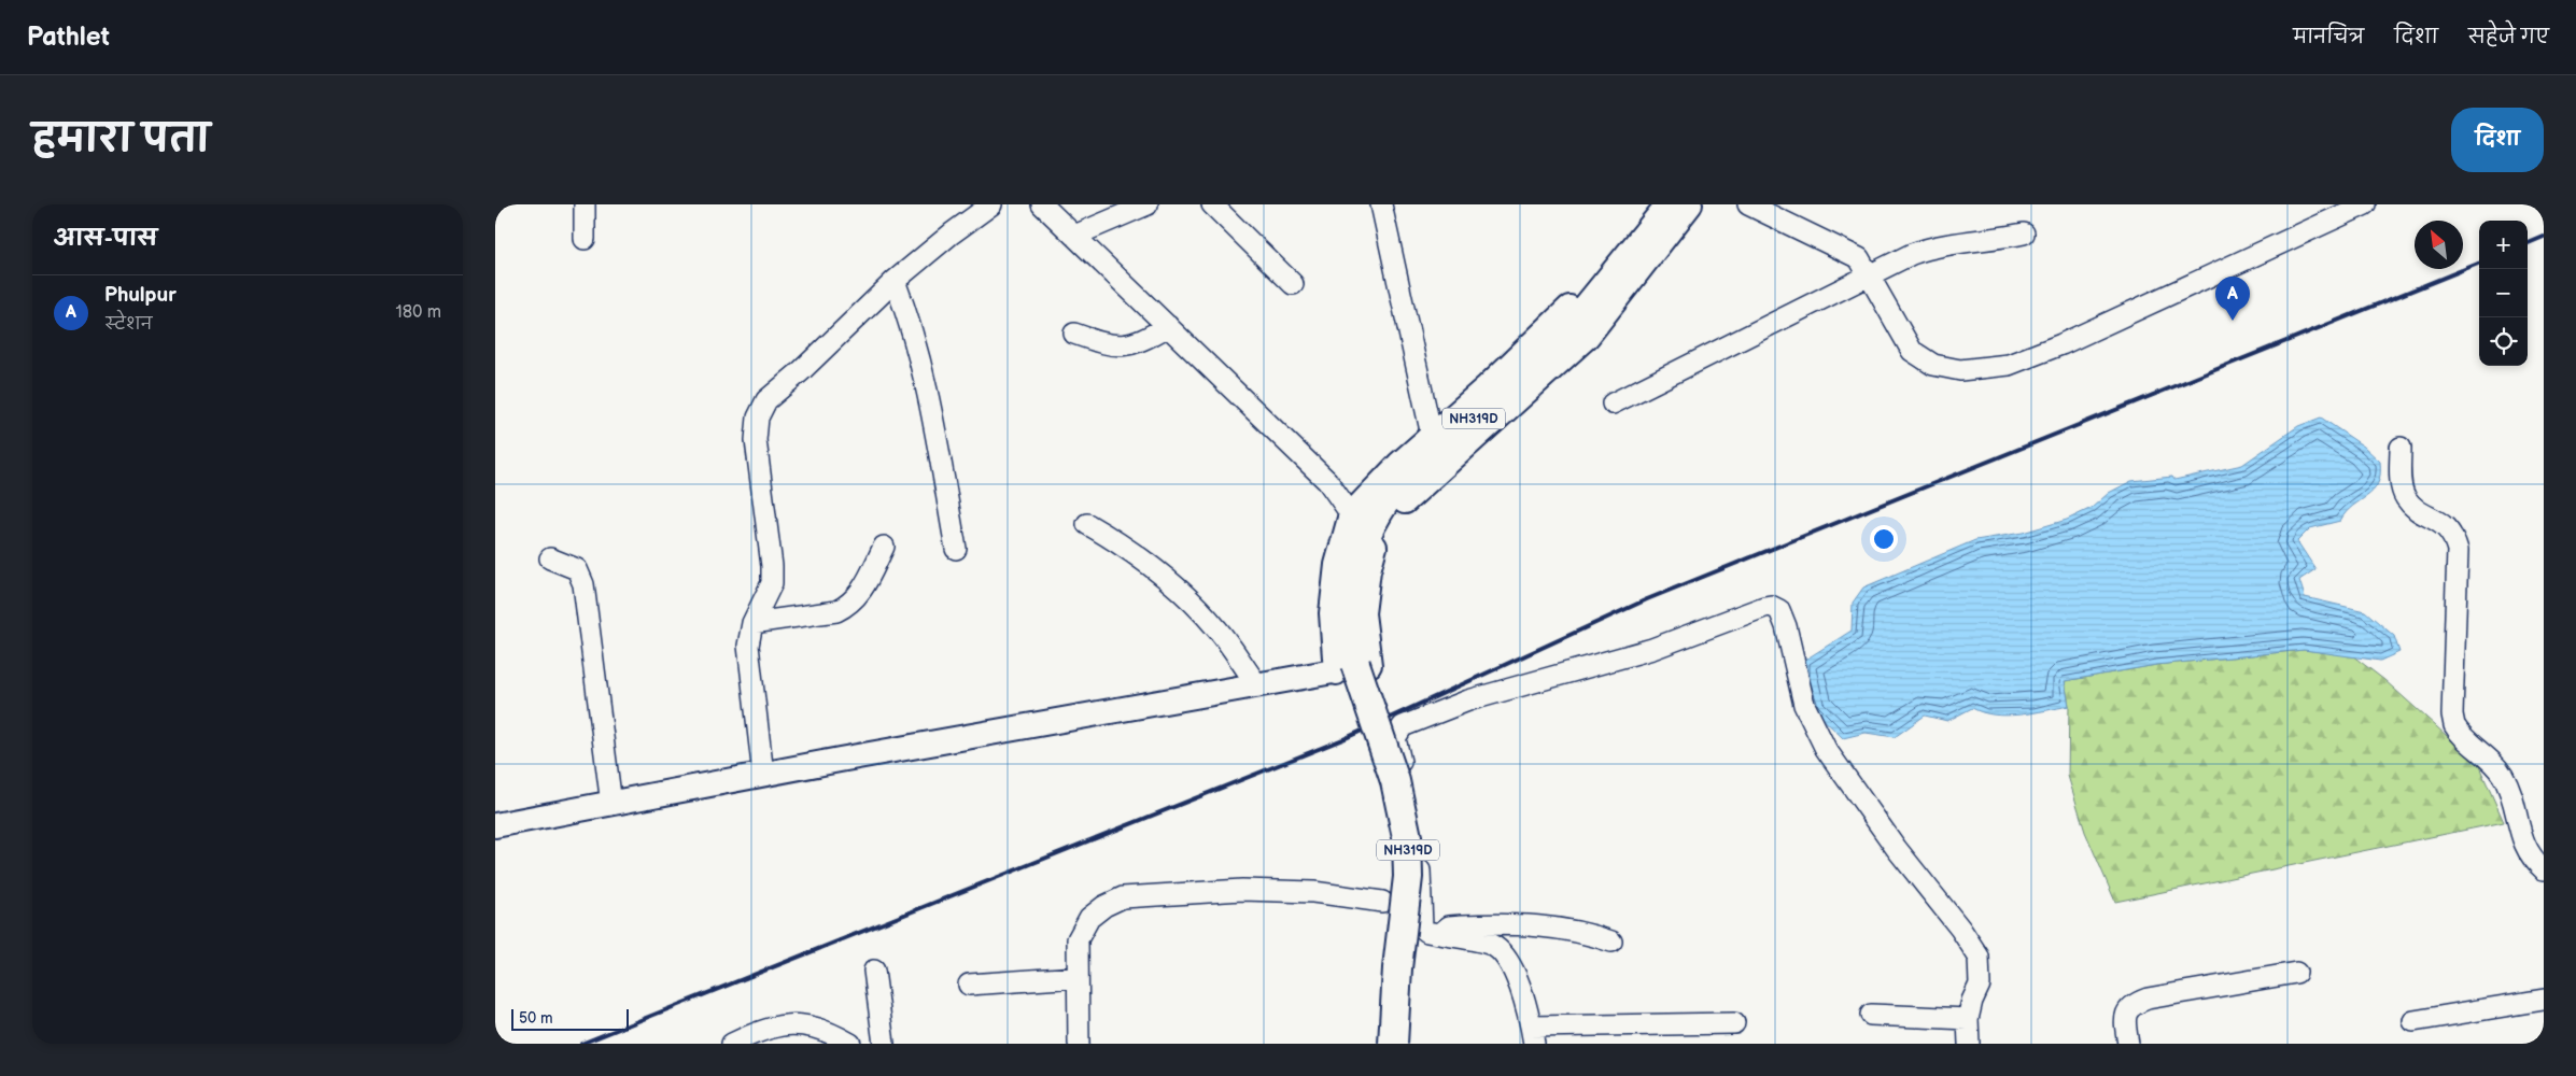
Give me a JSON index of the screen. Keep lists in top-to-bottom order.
{
  "streets": {
    "highway": ["NH319D"]
  },
  "scale_bar": "50 m",
  "north": "top left",
  "page": {
    "header": "Pathlet",
    "nav": ["मानचित्र", "दिशा", "सहेजे गए"],
    "title": "हमारा पता",
    "buttons": "दिशा",
    "heading": "आस-पास",
    "map_buttons": ["+", "−"],
    "list": [
      {
        "mark": "A",
        "name": "Phulpur",
        "note": "स्टेशन",
        "value": "180 m"
      }
    ],
    "pins": "A",
    "scale": "50 m"
  }
}
